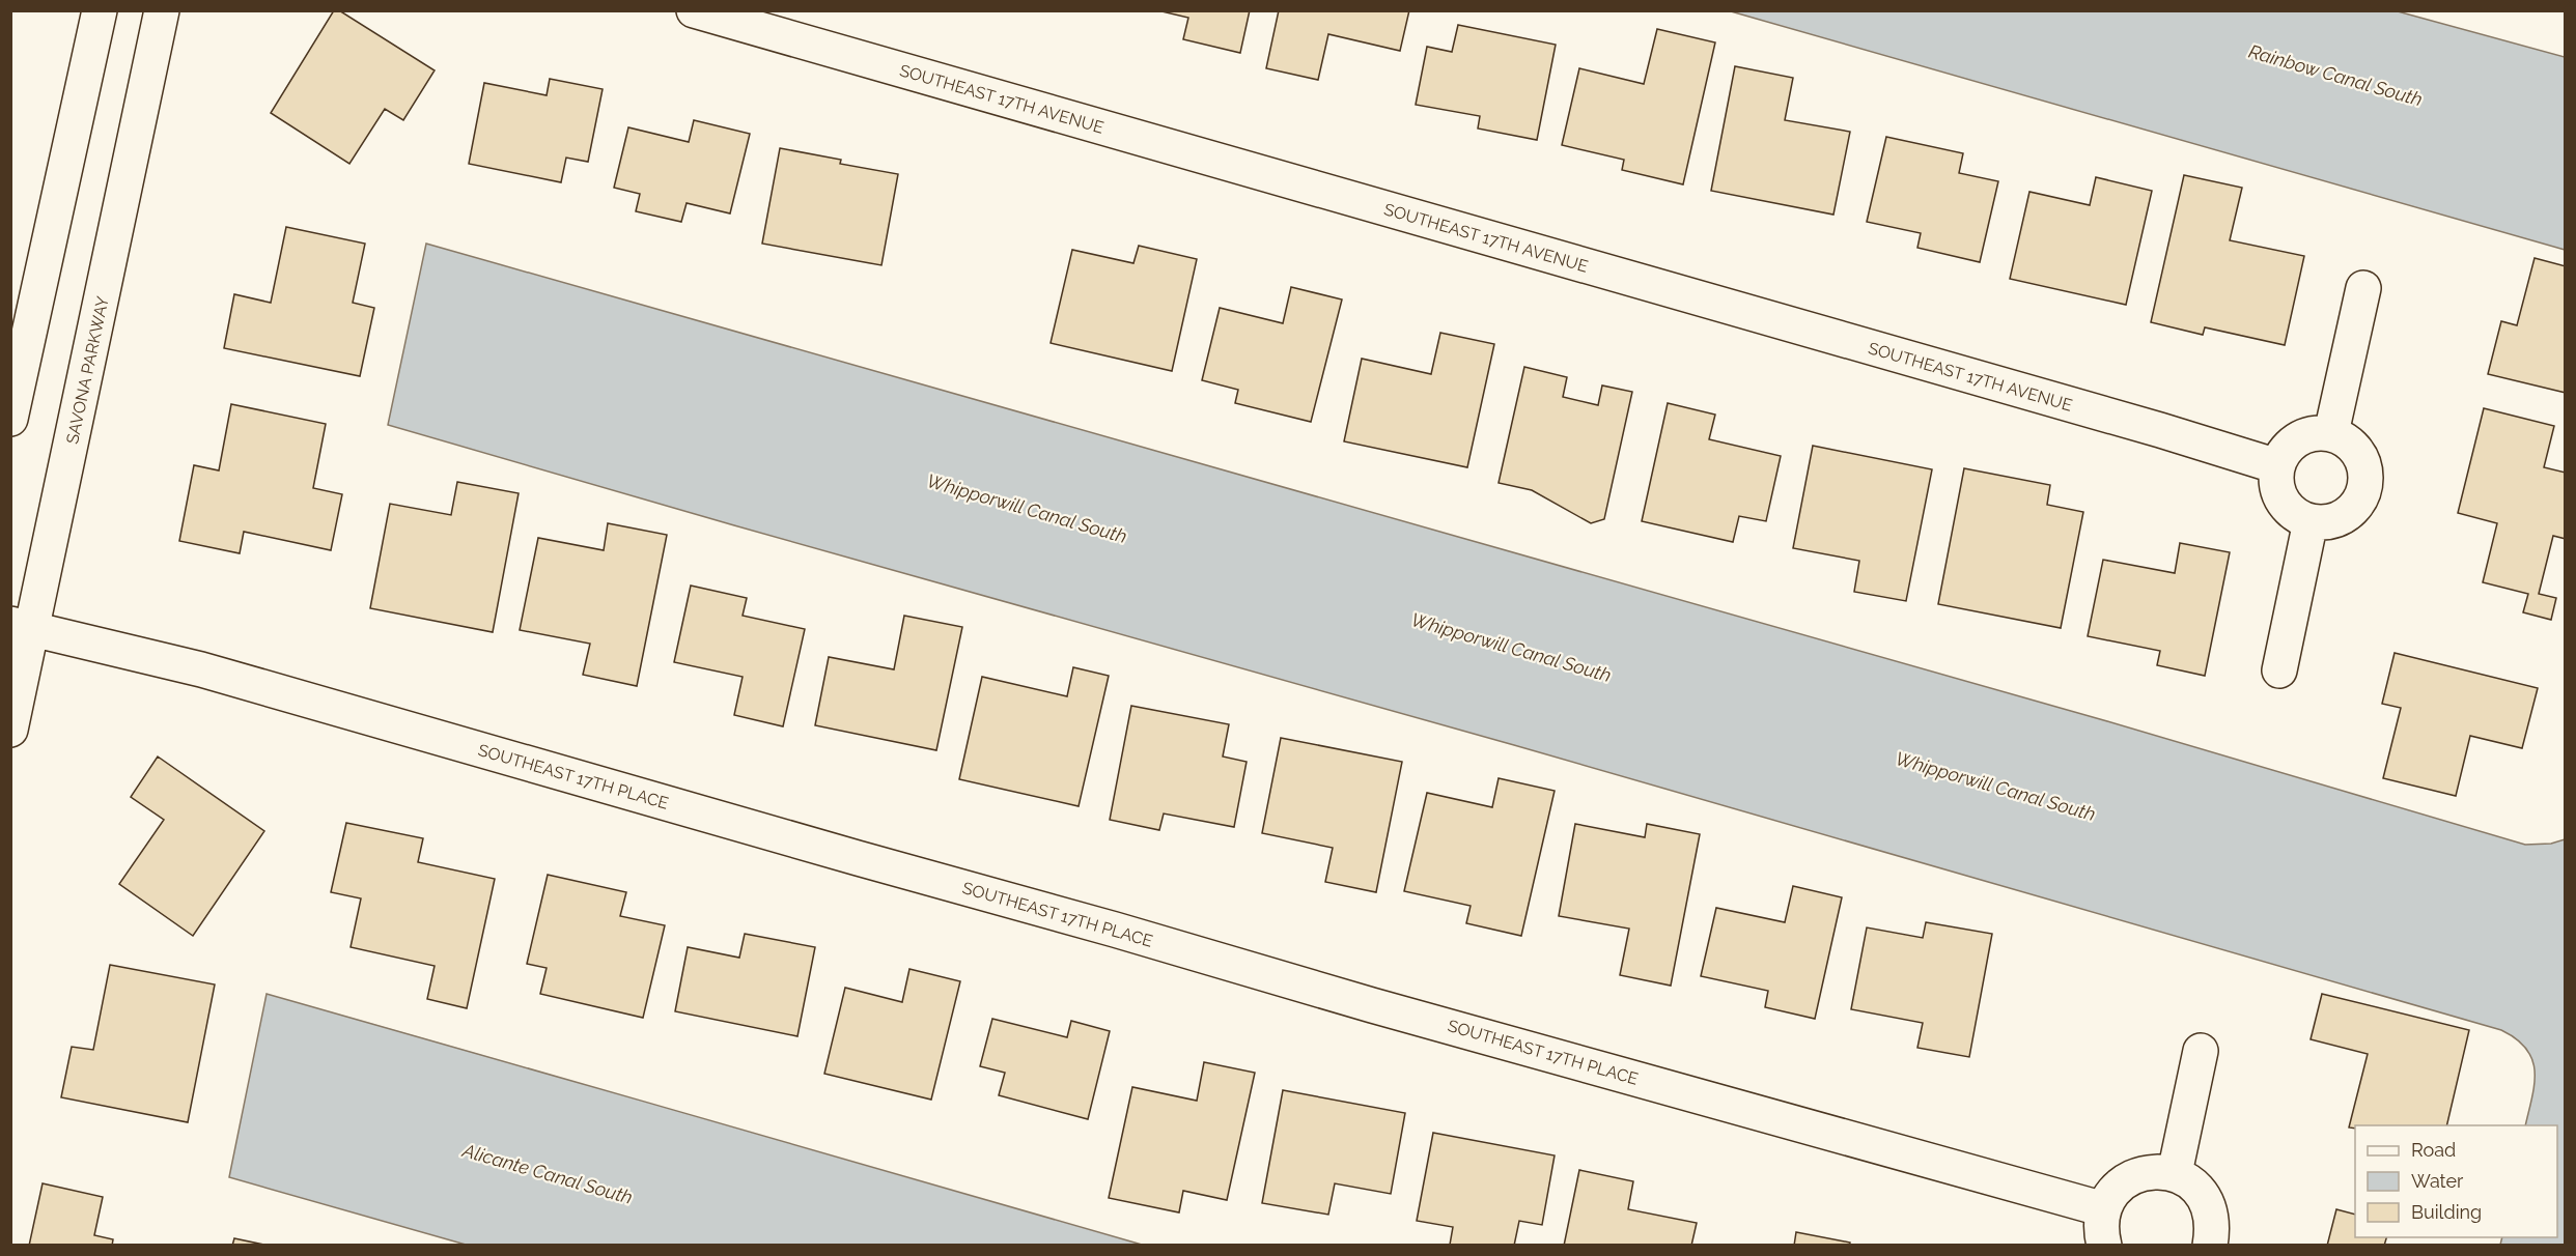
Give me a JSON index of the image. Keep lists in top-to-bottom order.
{
  "streets": {
    "street": ["SOUTHEAST 17TH AVENUE", "SAVONA PARKWAY", "SOUTHEAST 17TH PLACE"]
  },
  "crossings": [
    ["SAVONA PARKWAY", "SOUTHEAST 17TH PLACE"]
  ],
  "water": ["Rainbow Canal South", "Whipporwill Canal South", "Alicante Canal South"],
  "legend": ["Road", "Water", "Building"]
}
